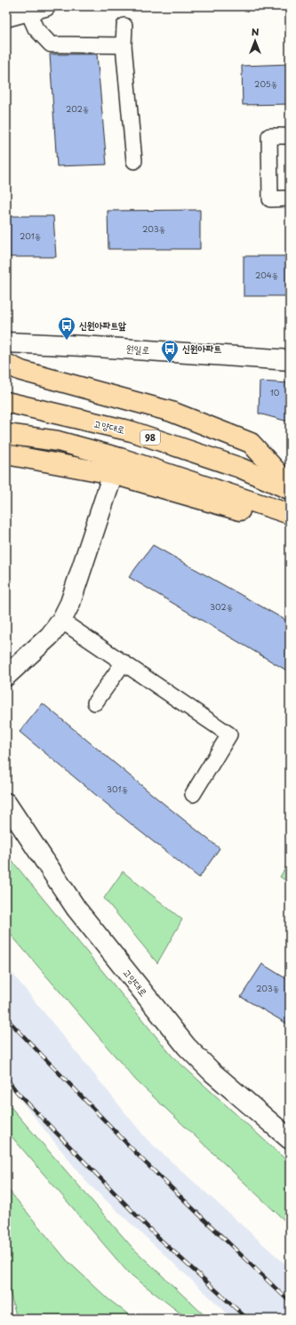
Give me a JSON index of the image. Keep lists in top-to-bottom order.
{
  "streets": {
    "main road": ["고양대로", "98"],
    "street": ["원일로"]
  },
  "places": {
    "bus stop": ["신원아파트앞", "신원아파트"]
  },
  "house_numbers": [
    "205동",
    "202동",
    "203동",
    "201동",
    "204동",
    "10",
    "302동",
    "301동",
    "203동"
  ],
  "north": "top"
}
